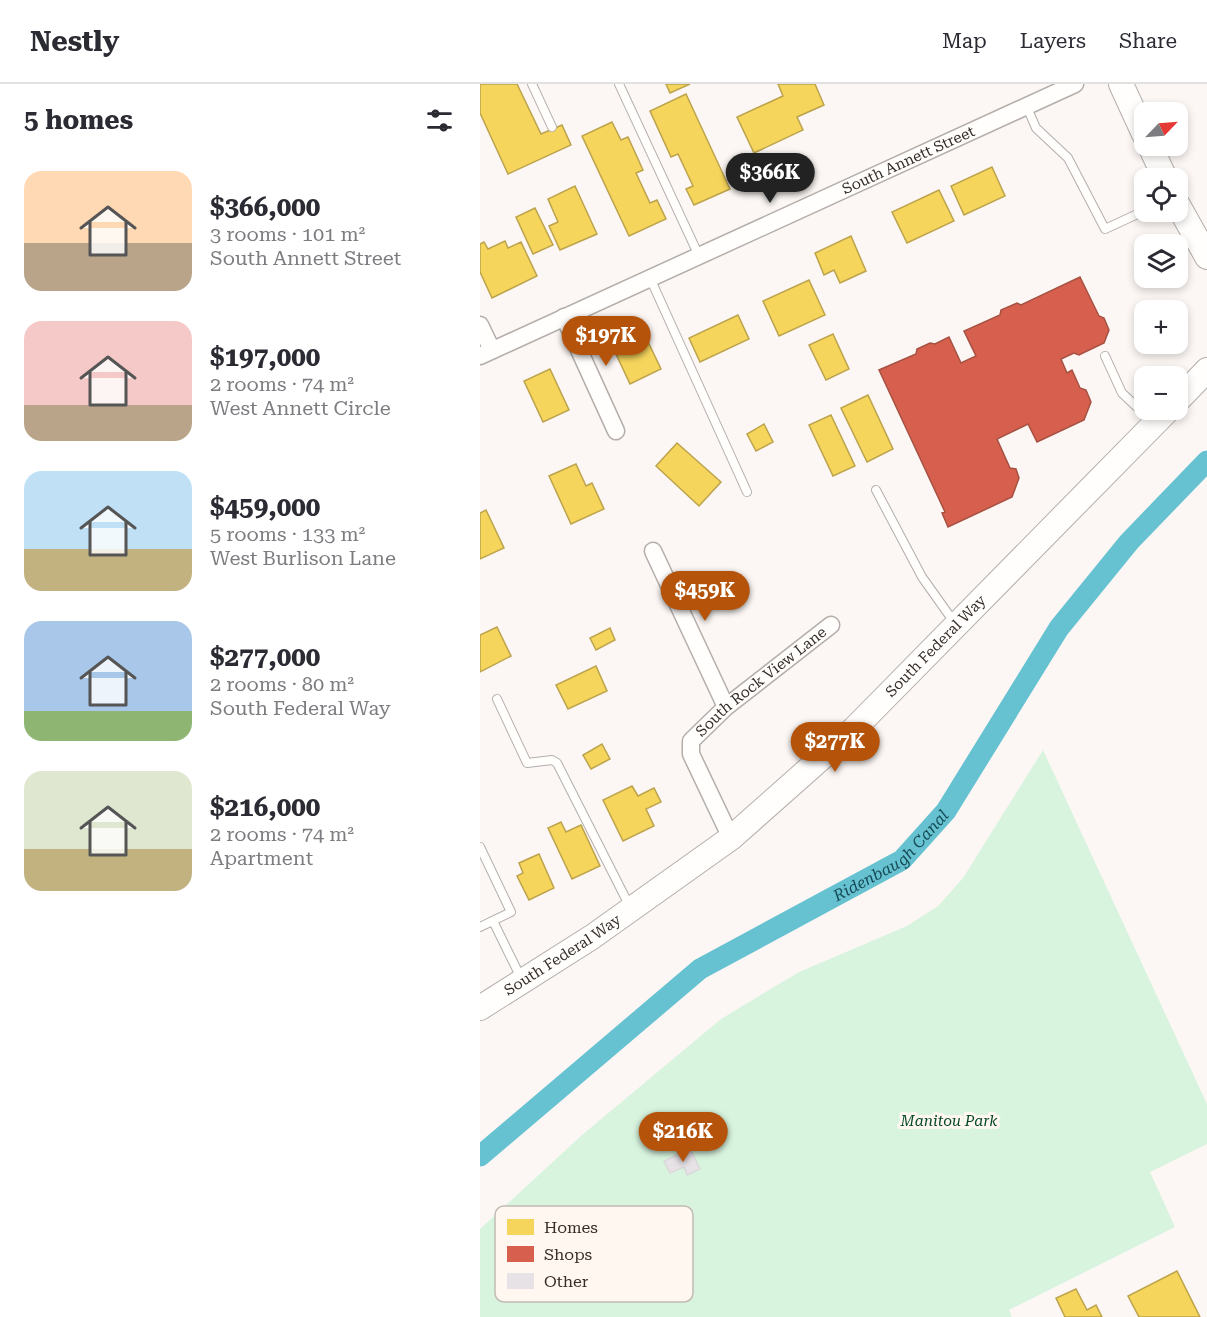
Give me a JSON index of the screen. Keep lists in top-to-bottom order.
{
  "streets": {
    "main road": ["South Federal Way"],
    "street": ["South Annett Street", "South Rock View Lane"]
  },
  "crossings": [
    ["South Federal Way", "South Rock View Lane"]
  ],
  "water": ["Ridenbaugh Canal"],
  "parks": ["Manitou Park"],
  "legend": ["Homes", "Shops", "Other"],
  "north": "top right",
  "page": {
    "header": "Nestly",
    "nav": ["Map", "Layers", "Share"],
    "heading": "5 homes",
    "map_buttons": ["+", "−"],
    "price": [
      "$366K",
      "$197K",
      "$459K",
      "$277K",
      "$216K"
    ],
    "list": [
      {
        "name": "$366,000",
        "note": "3 rooms · 101 m² · South Annett Street"
      },
      {
        "name": "$197,000",
        "note": "2 rooms · 74 m² · West Annett Circle"
      },
      {
        "name": "$459,000",
        "note": "5 rooms · 133 m² · West Burlison Lane"
      },
      {
        "name": "$277,000",
        "note": "2 rooms · 80 m² · South Federal Way"
      },
      {
        "name": "$216,000",
        "note": "2 rooms · 74 m² · Apartment"
      }
    ]
  }
}
